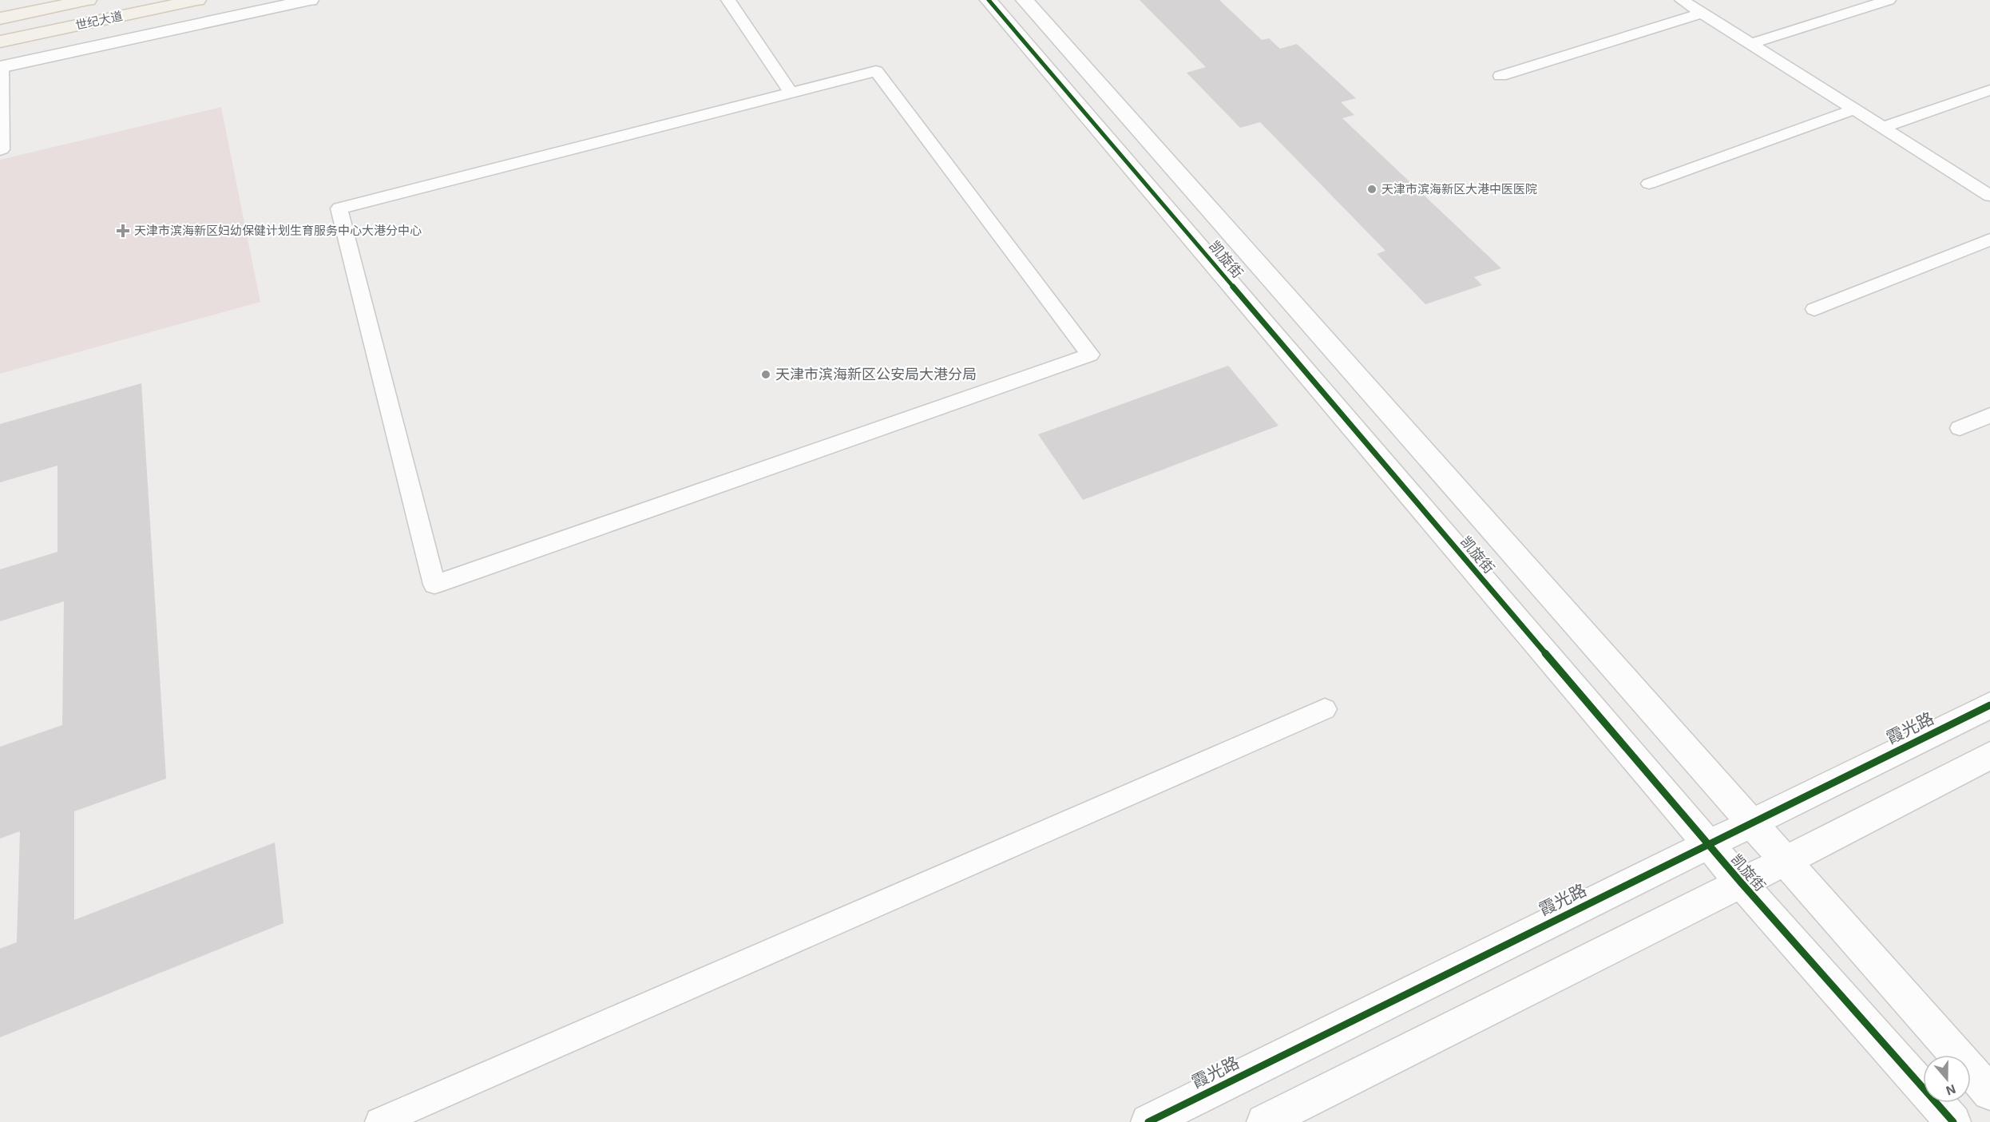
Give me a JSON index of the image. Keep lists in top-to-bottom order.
{
  "streets": {
    "main road": ["世纪大道"],
    "street": ["凯旋街", "霞光路"]
  },
  "crossings": [
    ["凯旋街", "霞光路"]
  ],
  "places": {
    "other": ["天津市滨海新区大港中医医院", "天津市滨海新区公安局大港分局"],
    "health": ["天津市滨海新区妇幼保健计划生育服务中心大港分中心"]
  },
  "north": "bottom"
}
